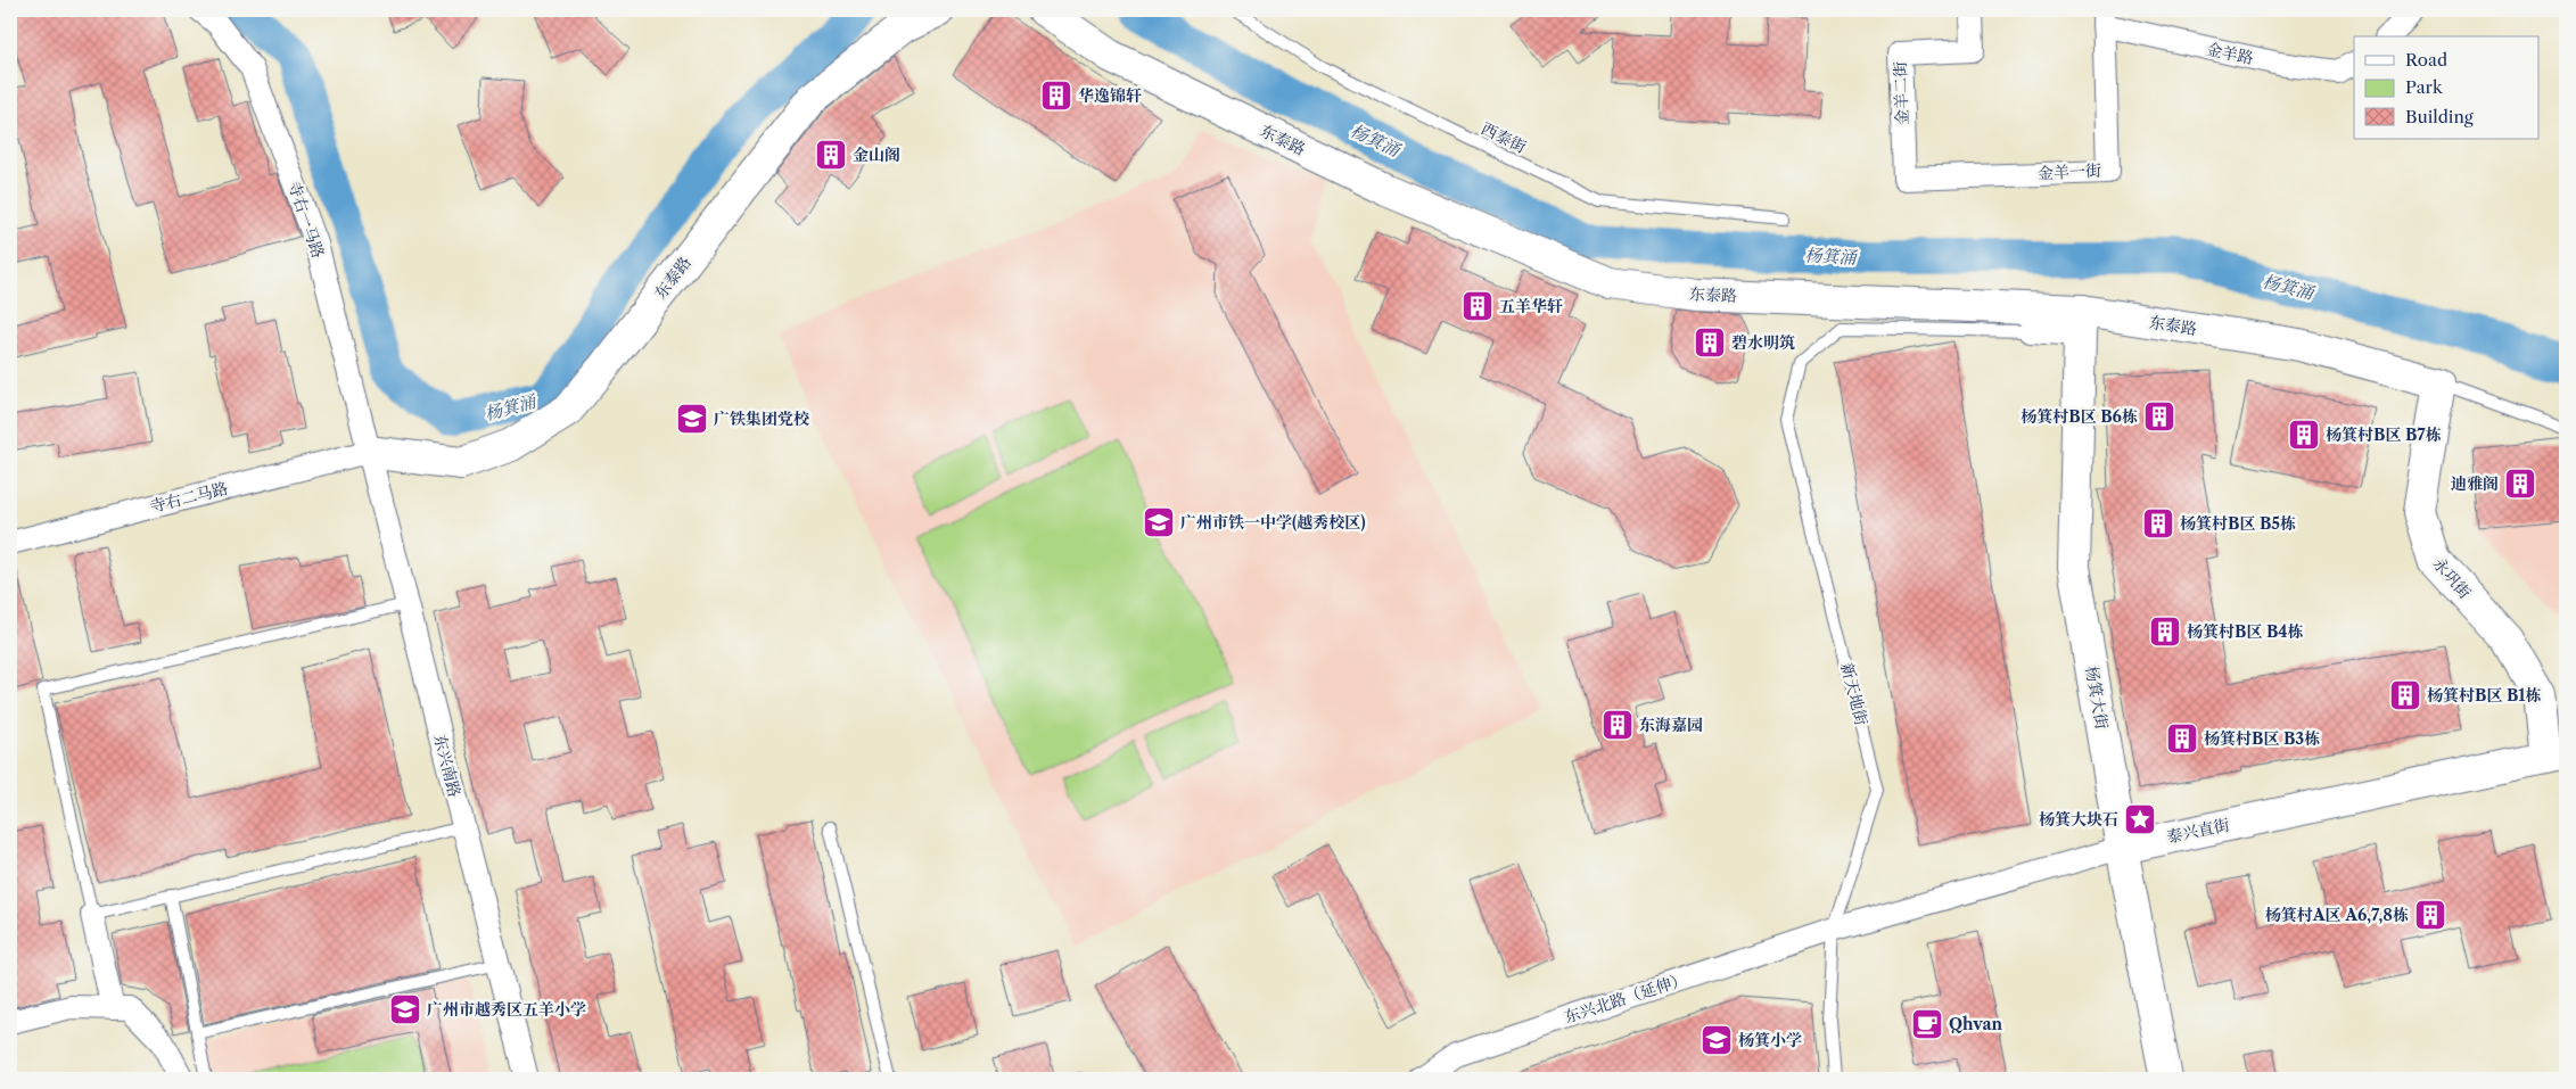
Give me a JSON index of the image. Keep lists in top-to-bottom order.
{
  "streets": {
    "street": [
      "金羊路",
      "金羊二街",
      "东泰路",
      "金羊一街",
      "寺右一马路",
      "寺右二马路",
      "永巩街",
      "杨箕大街",
      "东兴南路",
      "泰兴直街",
      "东兴北路（延伸）"
    ],
    "lane": ["西泰街", "新天地街"]
  },
  "crossings": [
    ["金羊路", "金羊一街"],
    ["金羊二街", "金羊一街"],
    ["东泰路", "寺右一马路"],
    ["东泰路", "寺右二马路"],
    ["东泰路", "永巩街"],
    ["东泰路", "杨箕大街"],
    ["东泰路", "东兴南路"],
    ["寺右一马路", "寺右二马路"],
    ["寺右一马路", "东兴南路"],
    ["寺右二马路", "东兴南路"],
    ["永巩街", "泰兴直街"],
    ["新天地街", "泰兴直街"],
    ["新天地街", "东兴北路（延伸）"],
    ["杨箕大街", "泰兴直街"],
    ["泰兴直街", "东兴北路（延伸）"]
  ],
  "water": ["杨箕涌"],
  "places": {
    "building": [
      "华逸锦轩",
      "金山阁",
      "五羊华轩",
      "碧水明筑",
      "杨箕村B区 B6栋",
      "杨箕村B区 B7栋",
      "迪雅阁",
      "杨箕村B区 B5栋",
      "杨箕村B区 B4栋",
      "杨箕村B区 B1栋",
      "东海嘉园",
      "杨箕村B区 B3栋",
      "杨箕村A区 A6,7,8栋"
    ],
    "school or university": [
      "广铁集团党校",
      "广州市铁一中学(越秀校区)",
      "广州市越秀区五羊小学",
      "杨箕小学"
    ],
    "place": ["杨箕大块石"],
    "cafe": ["Qhvan"]
  },
  "legend": ["Road", "Park", "Building"]
}
